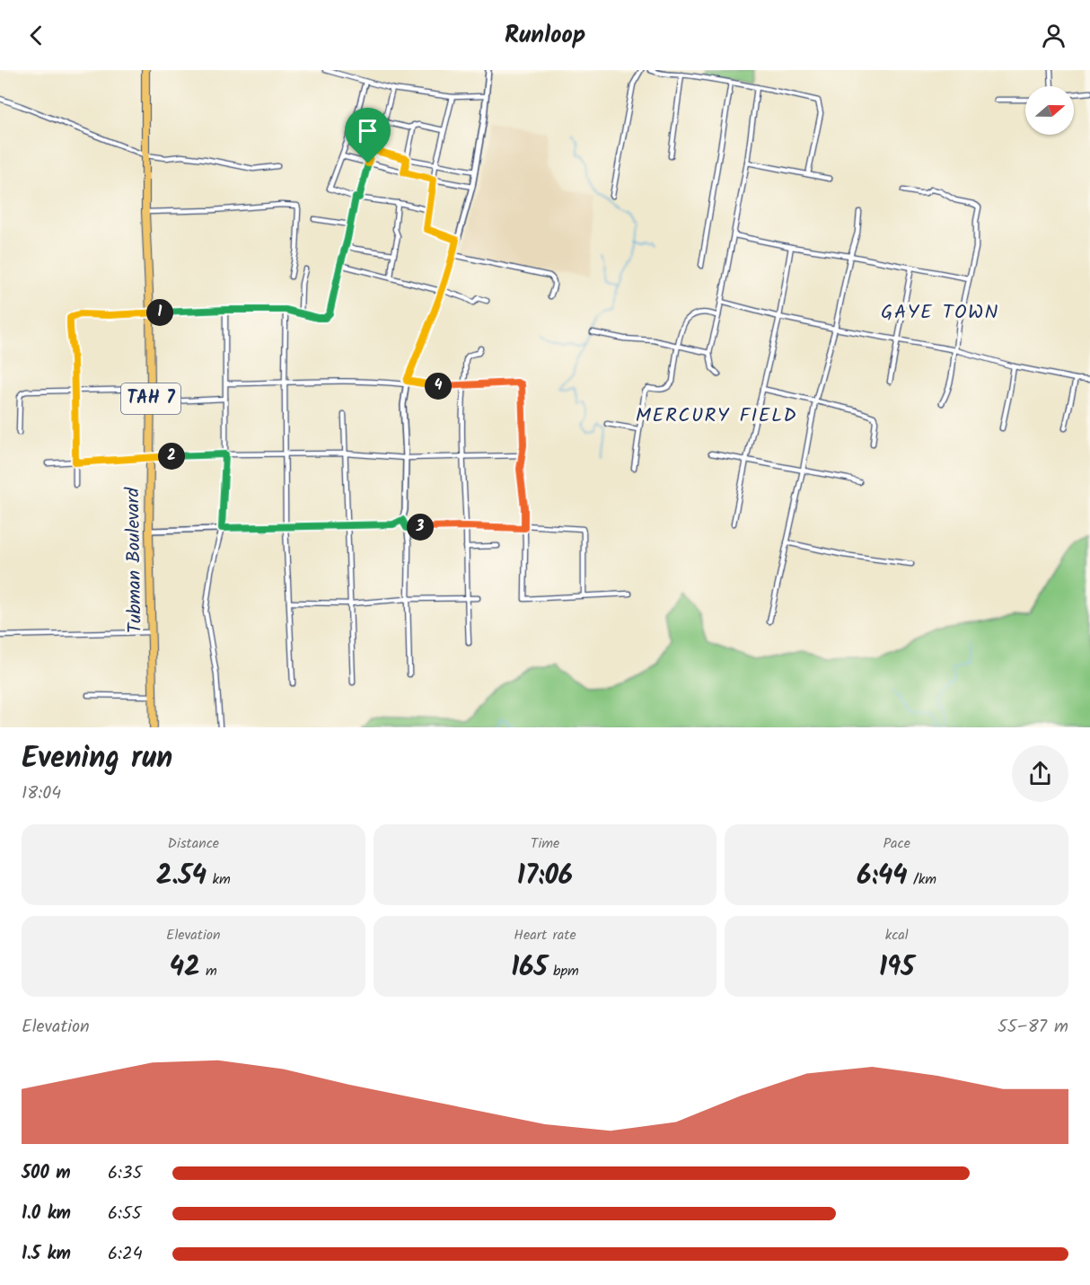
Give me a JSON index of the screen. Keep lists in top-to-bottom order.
{
  "streets": {
    "highway": ["TAH 7", "Tubman Boulevard"]
  },
  "districts": ["GAYE TOWN", "MERCURY FIELD"],
  "north": "right",
  "page": {
    "header": "Runloop",
    "pins": [
      "1",
      "4",
      "2",
      "3"
    ],
    "heading": ["Evening run", "18:04"],
    "stats": [
      ["Distance", "2.54 km"],
      ["Time", "17:06"],
      ["Pace", "6:44 /km"],
      ["Elevation", "42 m"],
      ["Heart rate", "165 bpm"],
      ["kcal", "195"]
    ],
    "chart": ["Elevation", "55–87 m"],
    "list": [
      {
        "name": "500 m",
        "note": "6:35"
      },
      {
        "name": "1.0 km",
        "note": "6:55"
      },
      {
        "name": "1.5 km",
        "note": "6:24"
      }
    ]
  }
}
